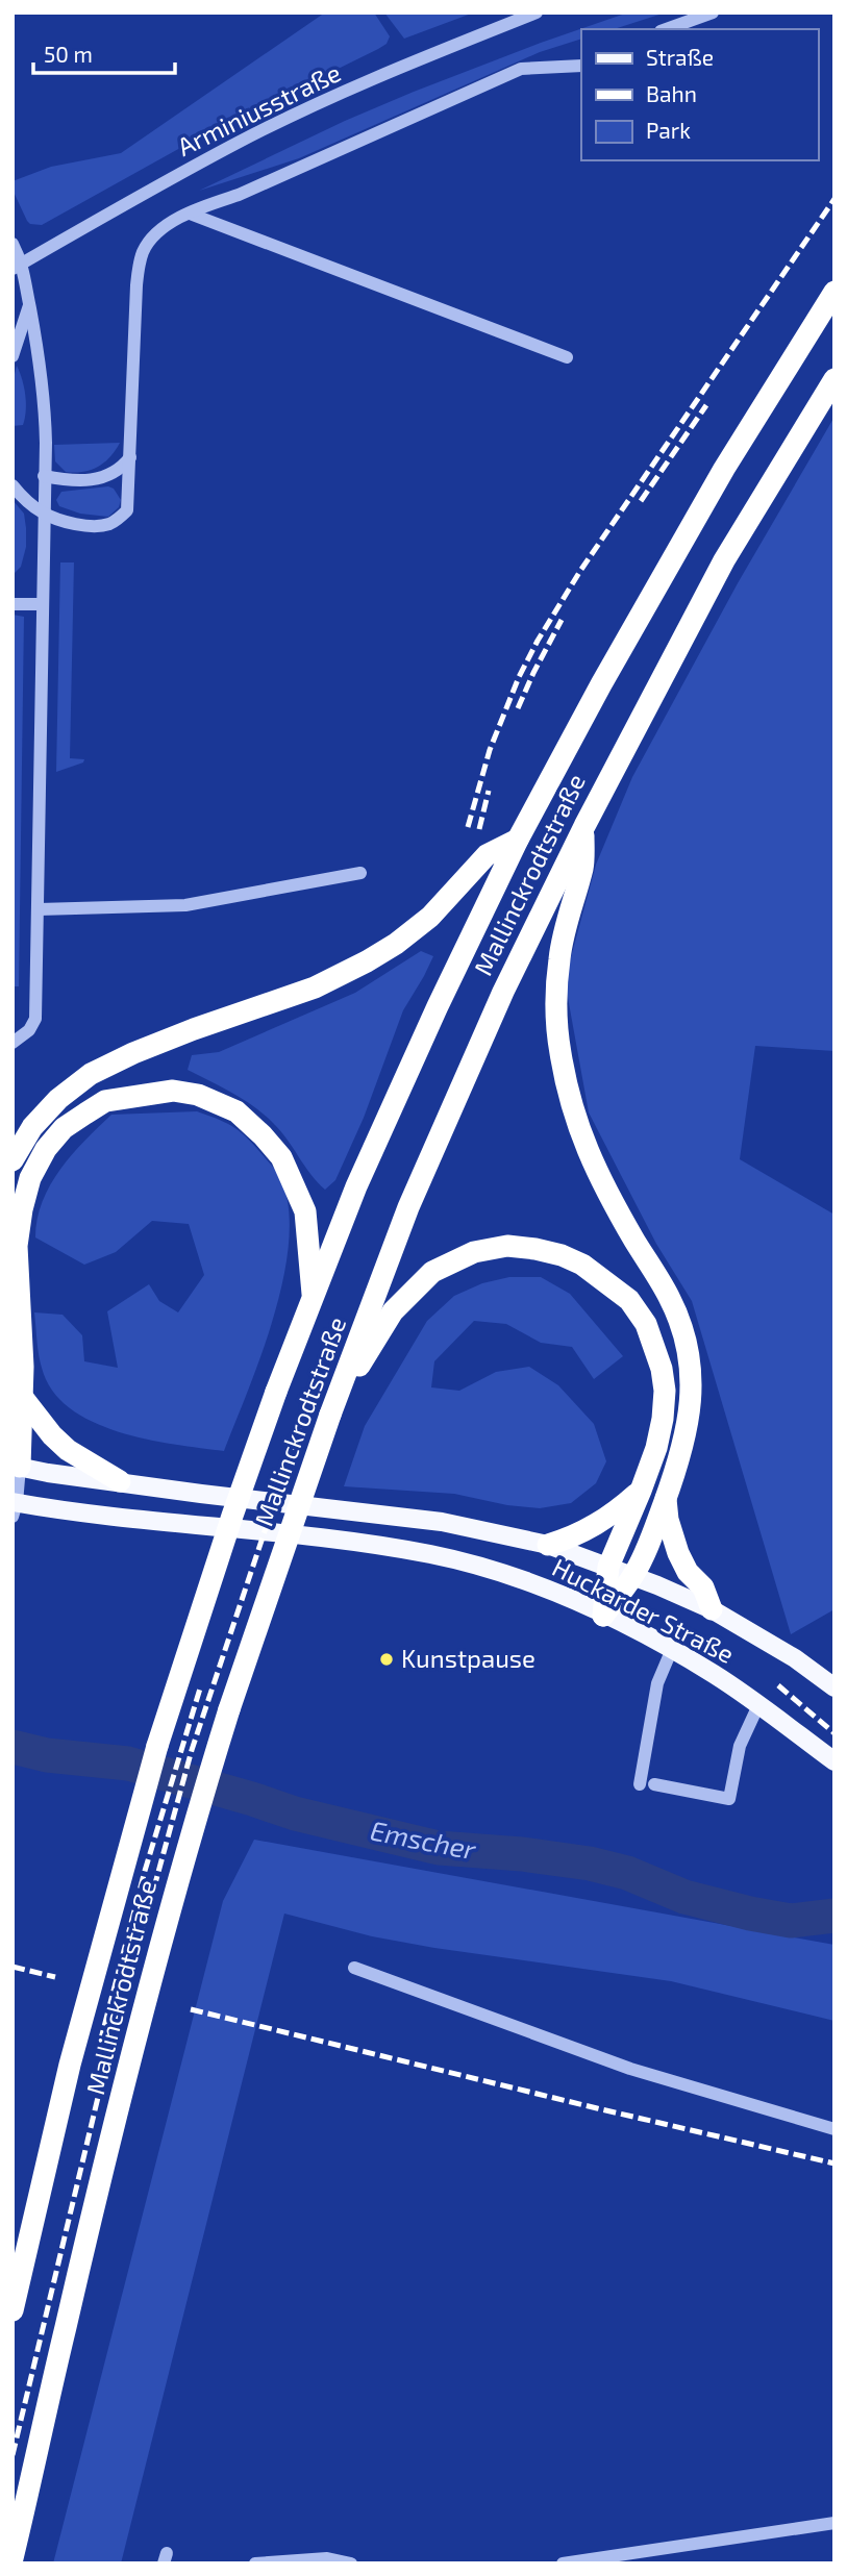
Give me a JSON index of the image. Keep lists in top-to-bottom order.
{
  "streets": {
    "highway": ["Mallinckrodtstraße"],
    "main road": ["Huckarder Straße"],
    "street": ["Arminiusstraße"]
  },
  "water": ["Emscher"],
  "places": ["Kunstpause"],
  "legend": ["Straße", "Bahn", "Park"],
  "scale_bar": "50 m"
}
